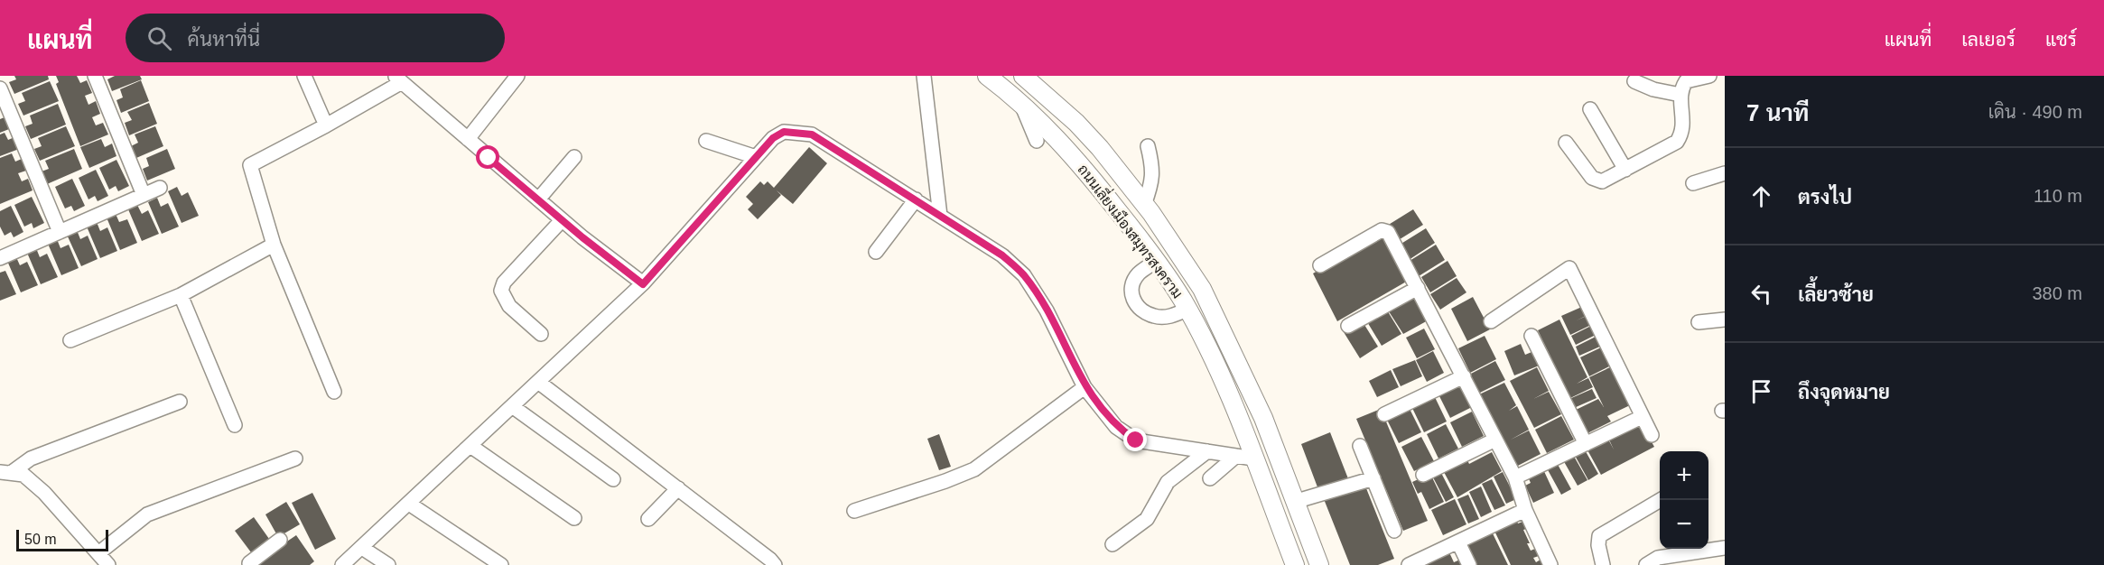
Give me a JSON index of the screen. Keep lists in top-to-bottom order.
{
  "streets": {
    "main road": ["ถนนเลี่ยงเมืองสมุทรสงคราม"]
  },
  "scale_bar": "50 m",
  "page": {
    "header": "แผนที่",
    "search": "ค้นหาที่นี่",
    "nav": ["แผนที่", "เลเยอร์", "แชร์"],
    "heading": ["7 นาที", "เดิน · 490 m"],
    "list": [
      ["ตรงไป", "110 m"],
      ["เลี้ยวซ้าย", "380 m"],
      "ถึงจุดหมาย"
    ],
    "map_buttons": ["+", "−"],
    "scale": "50 m"
  }
}
